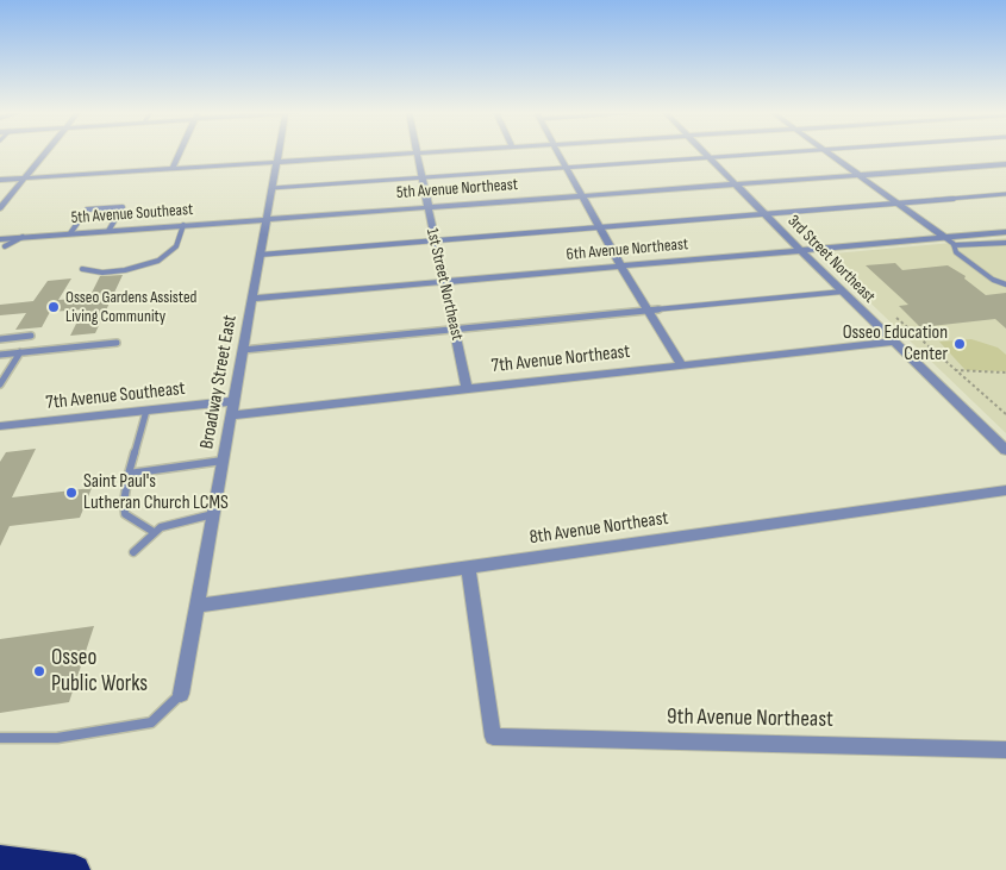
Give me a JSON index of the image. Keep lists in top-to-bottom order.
{
  "streets": {
    "street": [
      "5th Avenue Northeast",
      "5th Avenue Southeast",
      "6th Avenue Northeast",
      "3rd Street Northeast",
      "1st Street Northeast",
      "7th Avenue Northeast",
      "Broadway Street East",
      "7th Avenue Southeast",
      "8th Avenue Northeast",
      "9th Avenue Northeast"
    ]
  },
  "crossings": [
    ["5th Avenue Northeast", "5th Avenue Southeast"],
    ["5th Avenue Northeast", "3rd Street Northeast"],
    ["5th Avenue Northeast", "1st Street Northeast"],
    ["5th Avenue Northeast", "Broadway Street East"],
    ["5th Avenue Southeast", "Broadway Street East"],
    ["6th Avenue Northeast", "3rd Street Northeast"],
    ["6th Avenue Northeast", "1st Street Northeast"],
    ["6th Avenue Northeast", "Broadway Street East"],
    ["3rd Street Northeast", "7th Avenue Northeast"],
    ["1st Street Northeast", "7th Avenue Northeast"],
    ["7th Avenue Northeast", "Broadway Street East"],
    ["Broadway Street East", "7th Avenue Southeast"],
    ["Broadway Street East", "8th Avenue Northeast"],
    ["8th Avenue Northeast", "9th Avenue Northeast"]
  ],
  "places": [
    "Osseo Gardens Assisted Living Community",
    "Osseo Education Center",
    "Saint Paul's Lutheran Church LCMS",
    "Osseo Public Works"
  ]
}
